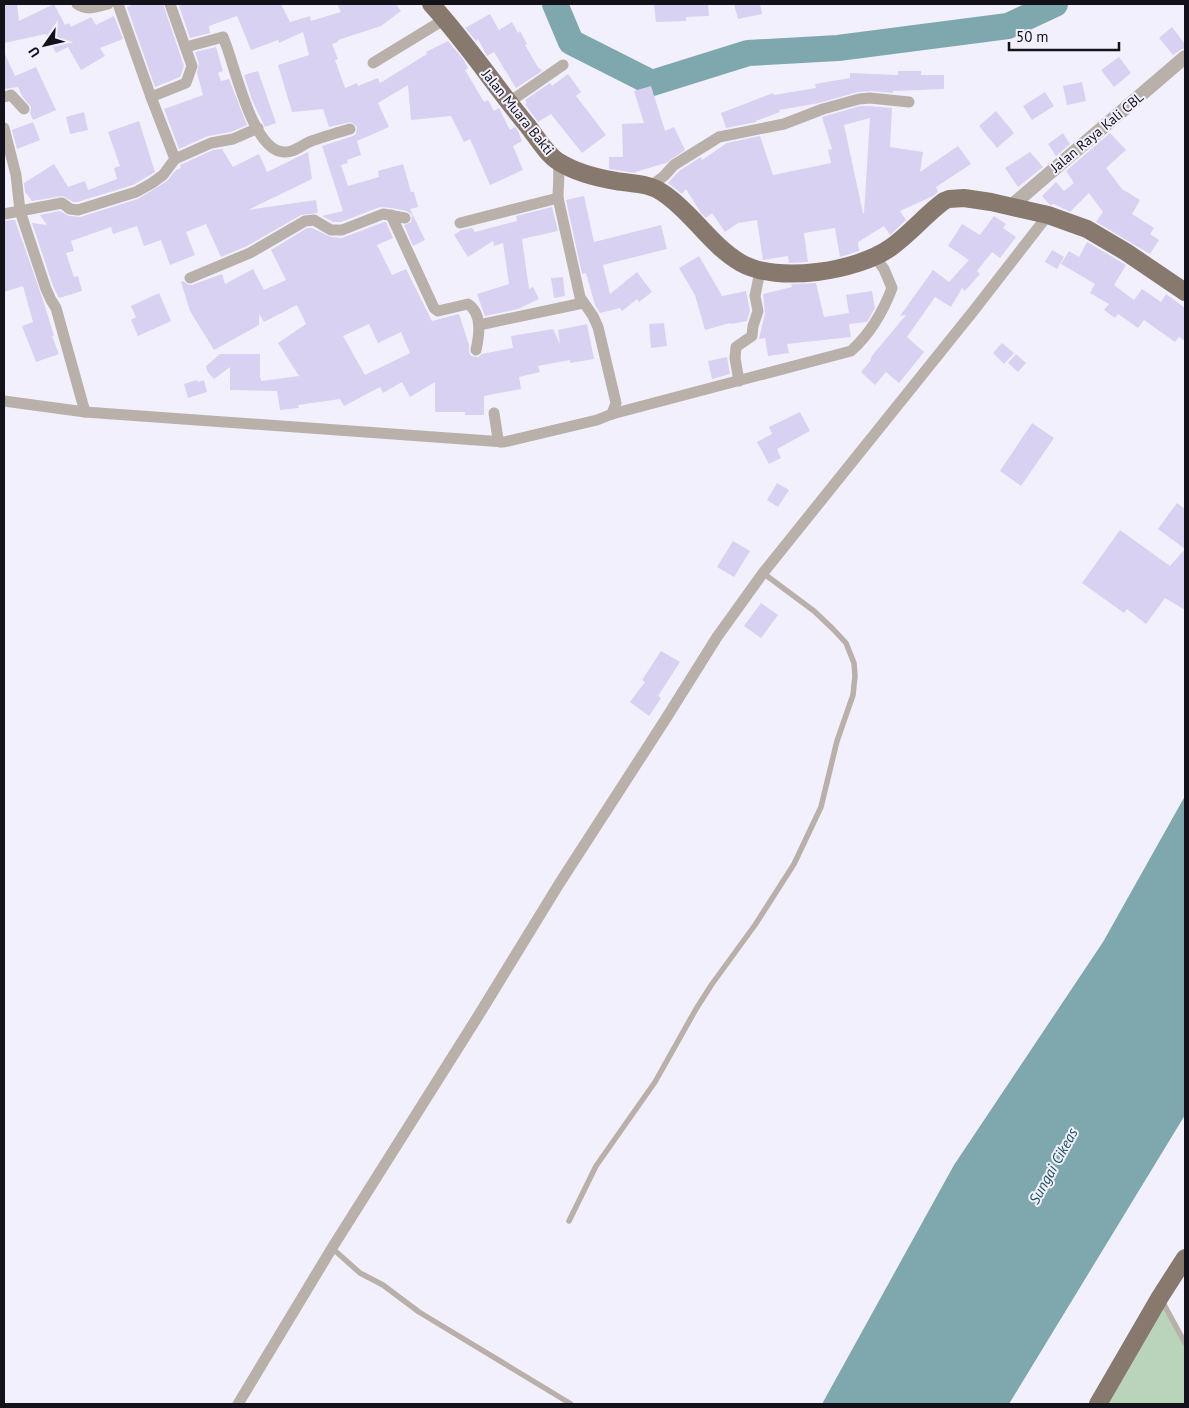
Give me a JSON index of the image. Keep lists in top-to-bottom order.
{
  "streets": {
    "main road": ["Jalan Muara Bakti"],
    "street": ["Jalan Raya Kali CBL"]
  },
  "crossings": [
    ["Jalan Muara Bakti", "Jalan Raya Kali CBL"]
  ],
  "water": ["Sungai Cikeas"],
  "scale_bar": "50 m",
  "north": "bottom left"
}
